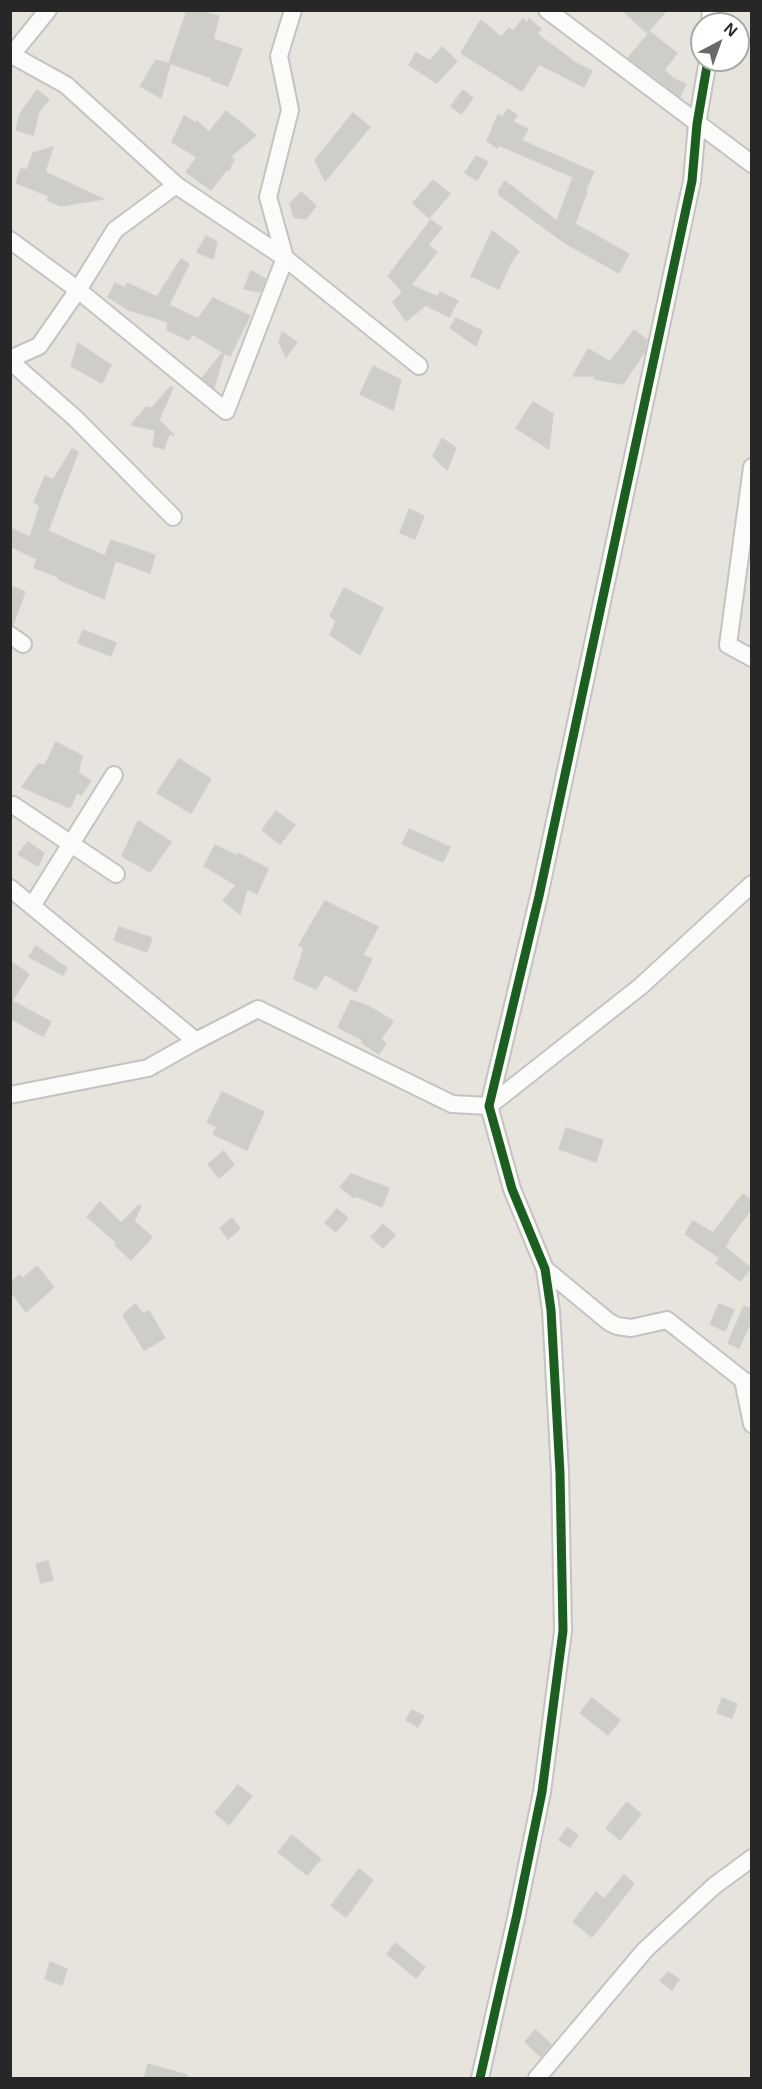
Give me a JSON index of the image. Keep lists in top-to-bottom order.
{
  "north": "top right"
}
